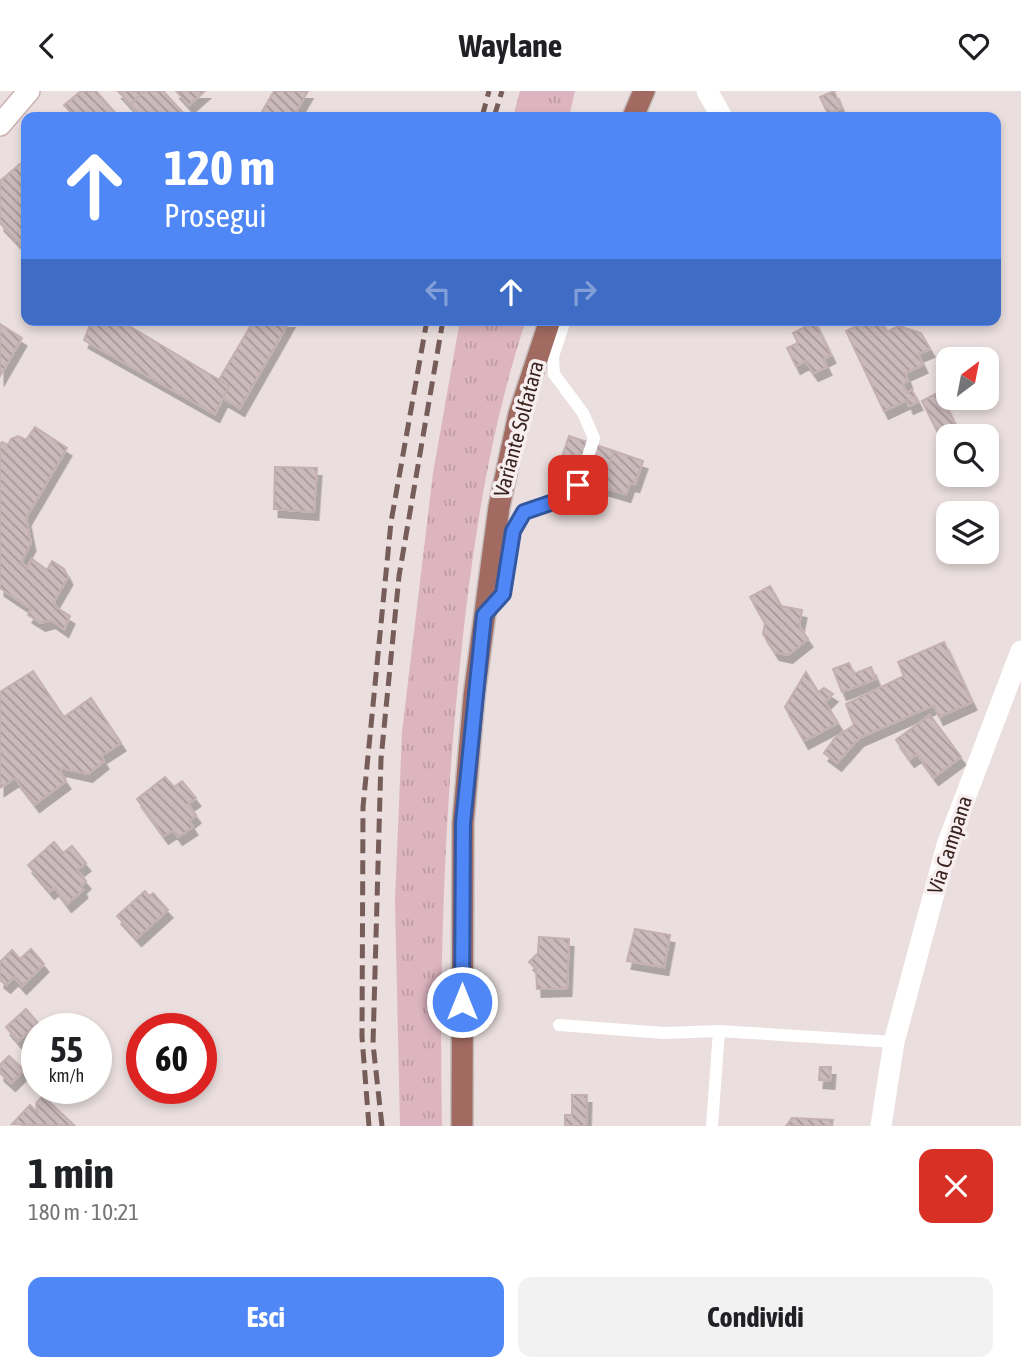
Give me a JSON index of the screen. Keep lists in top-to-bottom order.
{
  "streets": {
    "main road": ["Variante Solfatara"],
    "street": ["Via Campana"]
  },
  "north": "top right",
  "page": {
    "header": "Waylane",
    "turn": ["120 m", "Prosegui"],
    "speed": "55 km/h",
    "limit": "60",
    "heading": ["1 min", "180 m · 10:21"],
    "buttons": ["Esci", "Condividi"]
  }
}
